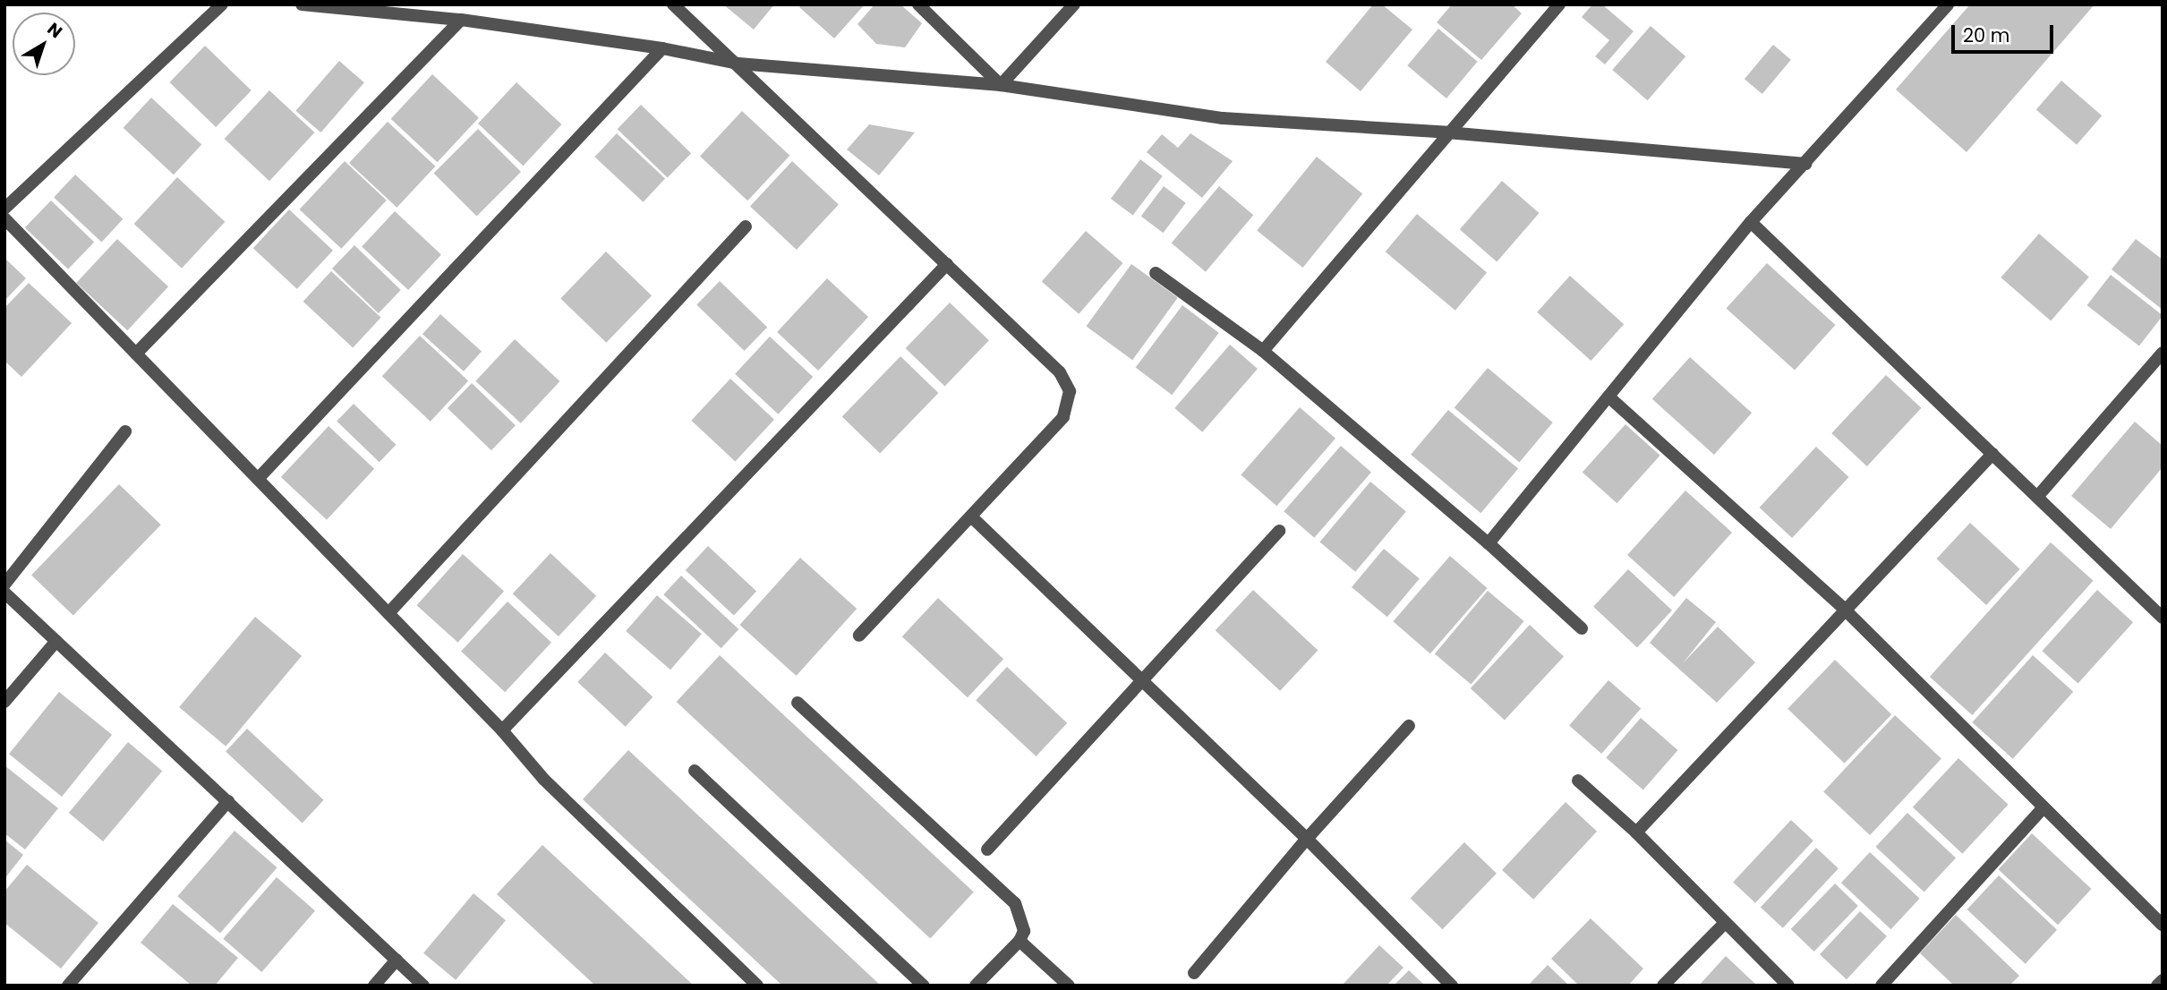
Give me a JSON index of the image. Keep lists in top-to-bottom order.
{
  "scale_bar": "20 m",
  "north": "top right"
}
